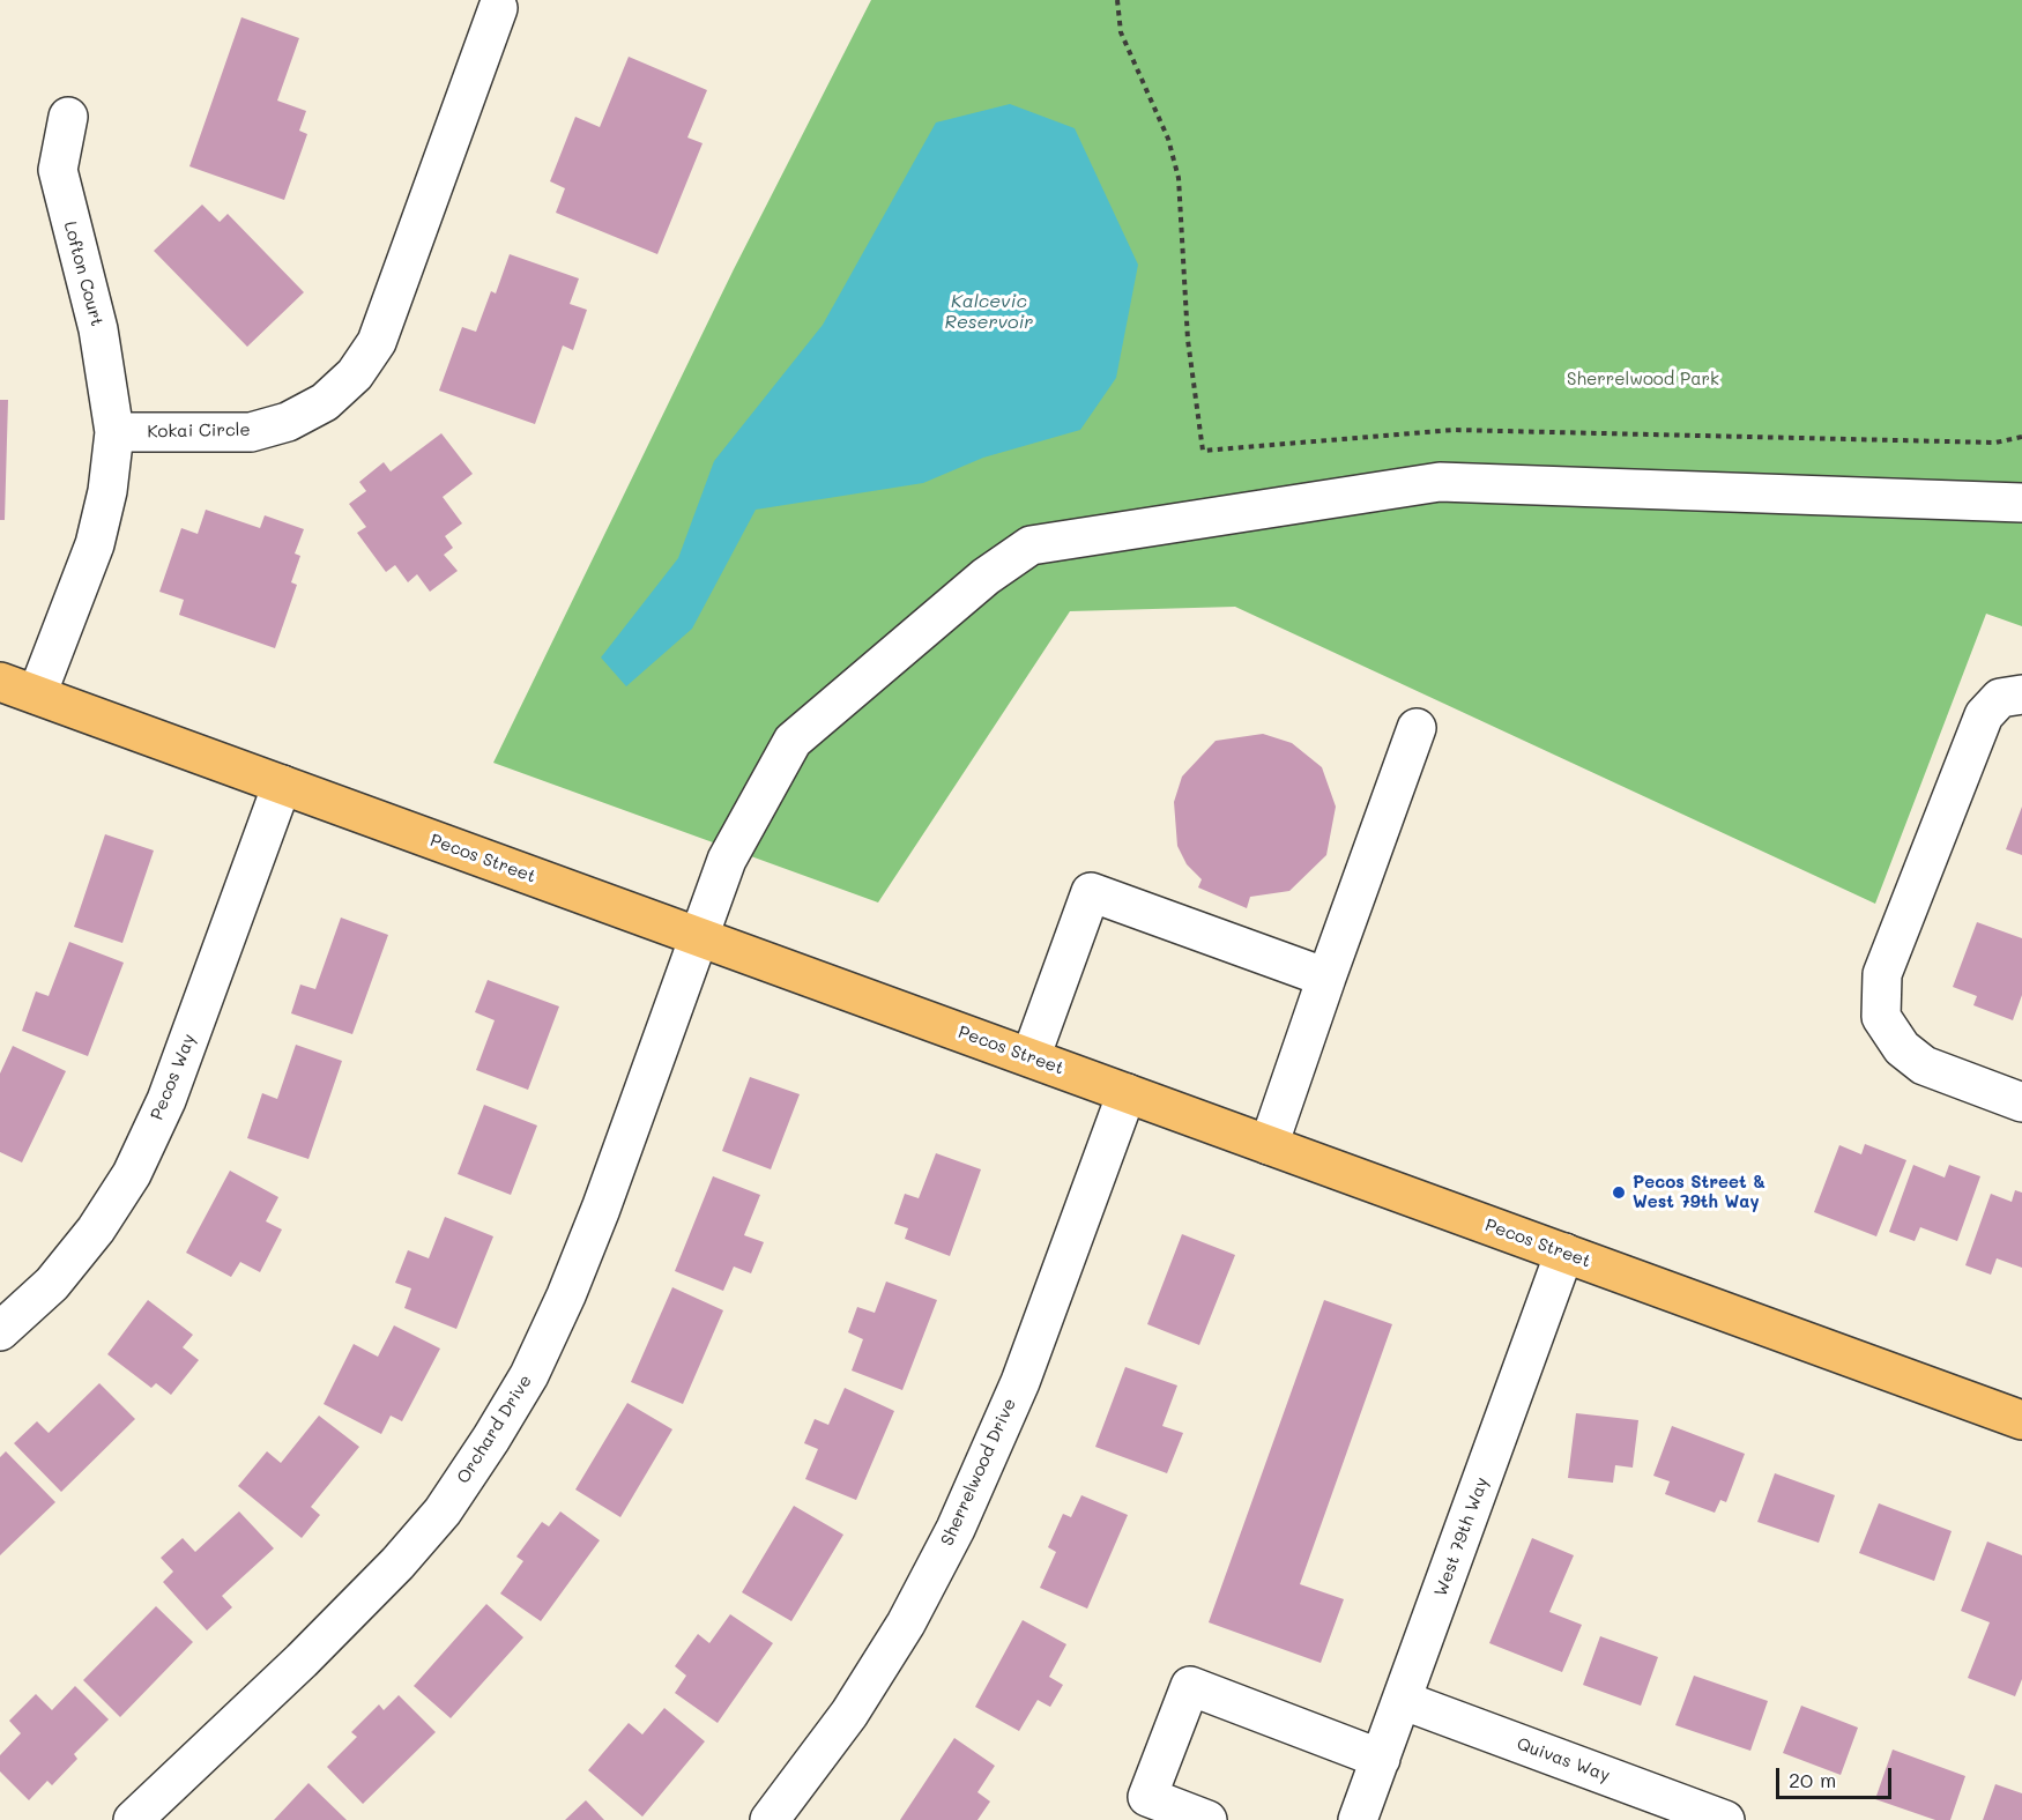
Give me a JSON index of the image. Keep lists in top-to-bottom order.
{
  "streets": {
    "main road": ["Pecos Street"],
    "street": [
      "Lofton Court",
      "Kokai Circle",
      "Pecos Way",
      "Orchard Drive",
      "Sherrelwood Drive",
      "West 79th Way",
      "Quivas Way"
    ]
  },
  "crossings": [
    ["Lofton Court", "Kokai Circle"],
    ["Pecos Street", "Pecos Way"],
    ["Pecos Street", "Orchard Drive"],
    ["Pecos Street", "Sherrelwood Drive"],
    ["Pecos Street", "West 79th Way"],
    ["West 79th Way", "Quivas Way"]
  ],
  "water": ["Kalcevic Reservoir"],
  "parks": ["Sherrelwood Park"],
  "places": ["Pecos Street & West 79th Way"],
  "scale_bar": "20 m"
}
